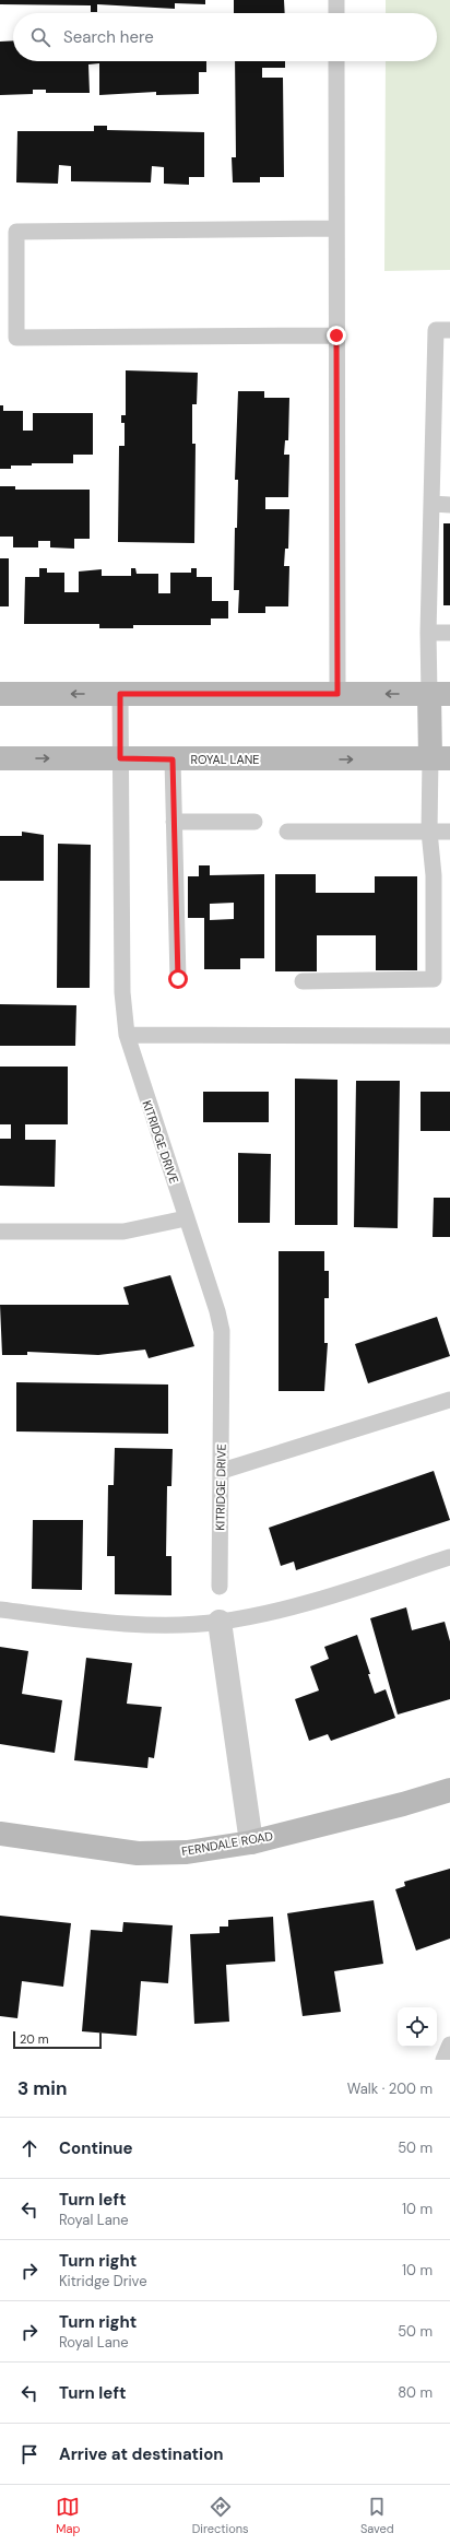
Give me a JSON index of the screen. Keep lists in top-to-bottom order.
{
  "streets": {
    "main road": ["ROYAL LANE", "FERNDALE ROAD"],
    "lane": ["KITRIDGE DRIVE"]
  },
  "crossings": [
    ["ROYAL LANE", "KITRIDGE DRIVE"]
  ],
  "scale_bar": "20 m",
  "page": {
    "search": "Search here",
    "scale": "20 m",
    "heading": ["3 min", "Walk · 200 m"],
    "list": [
      ["Continue", "50 m"],
      ["Turn left", "Royal Lane", "10 m"],
      ["Turn right", "Kitridge Drive", "10 m"],
      ["Turn right", "Royal Lane", "50 m"],
      ["Turn left", "80 m"],
      "Arrive at destination"
    ],
    "nav": ["Map", "Directions", "Saved"]
  }
}
